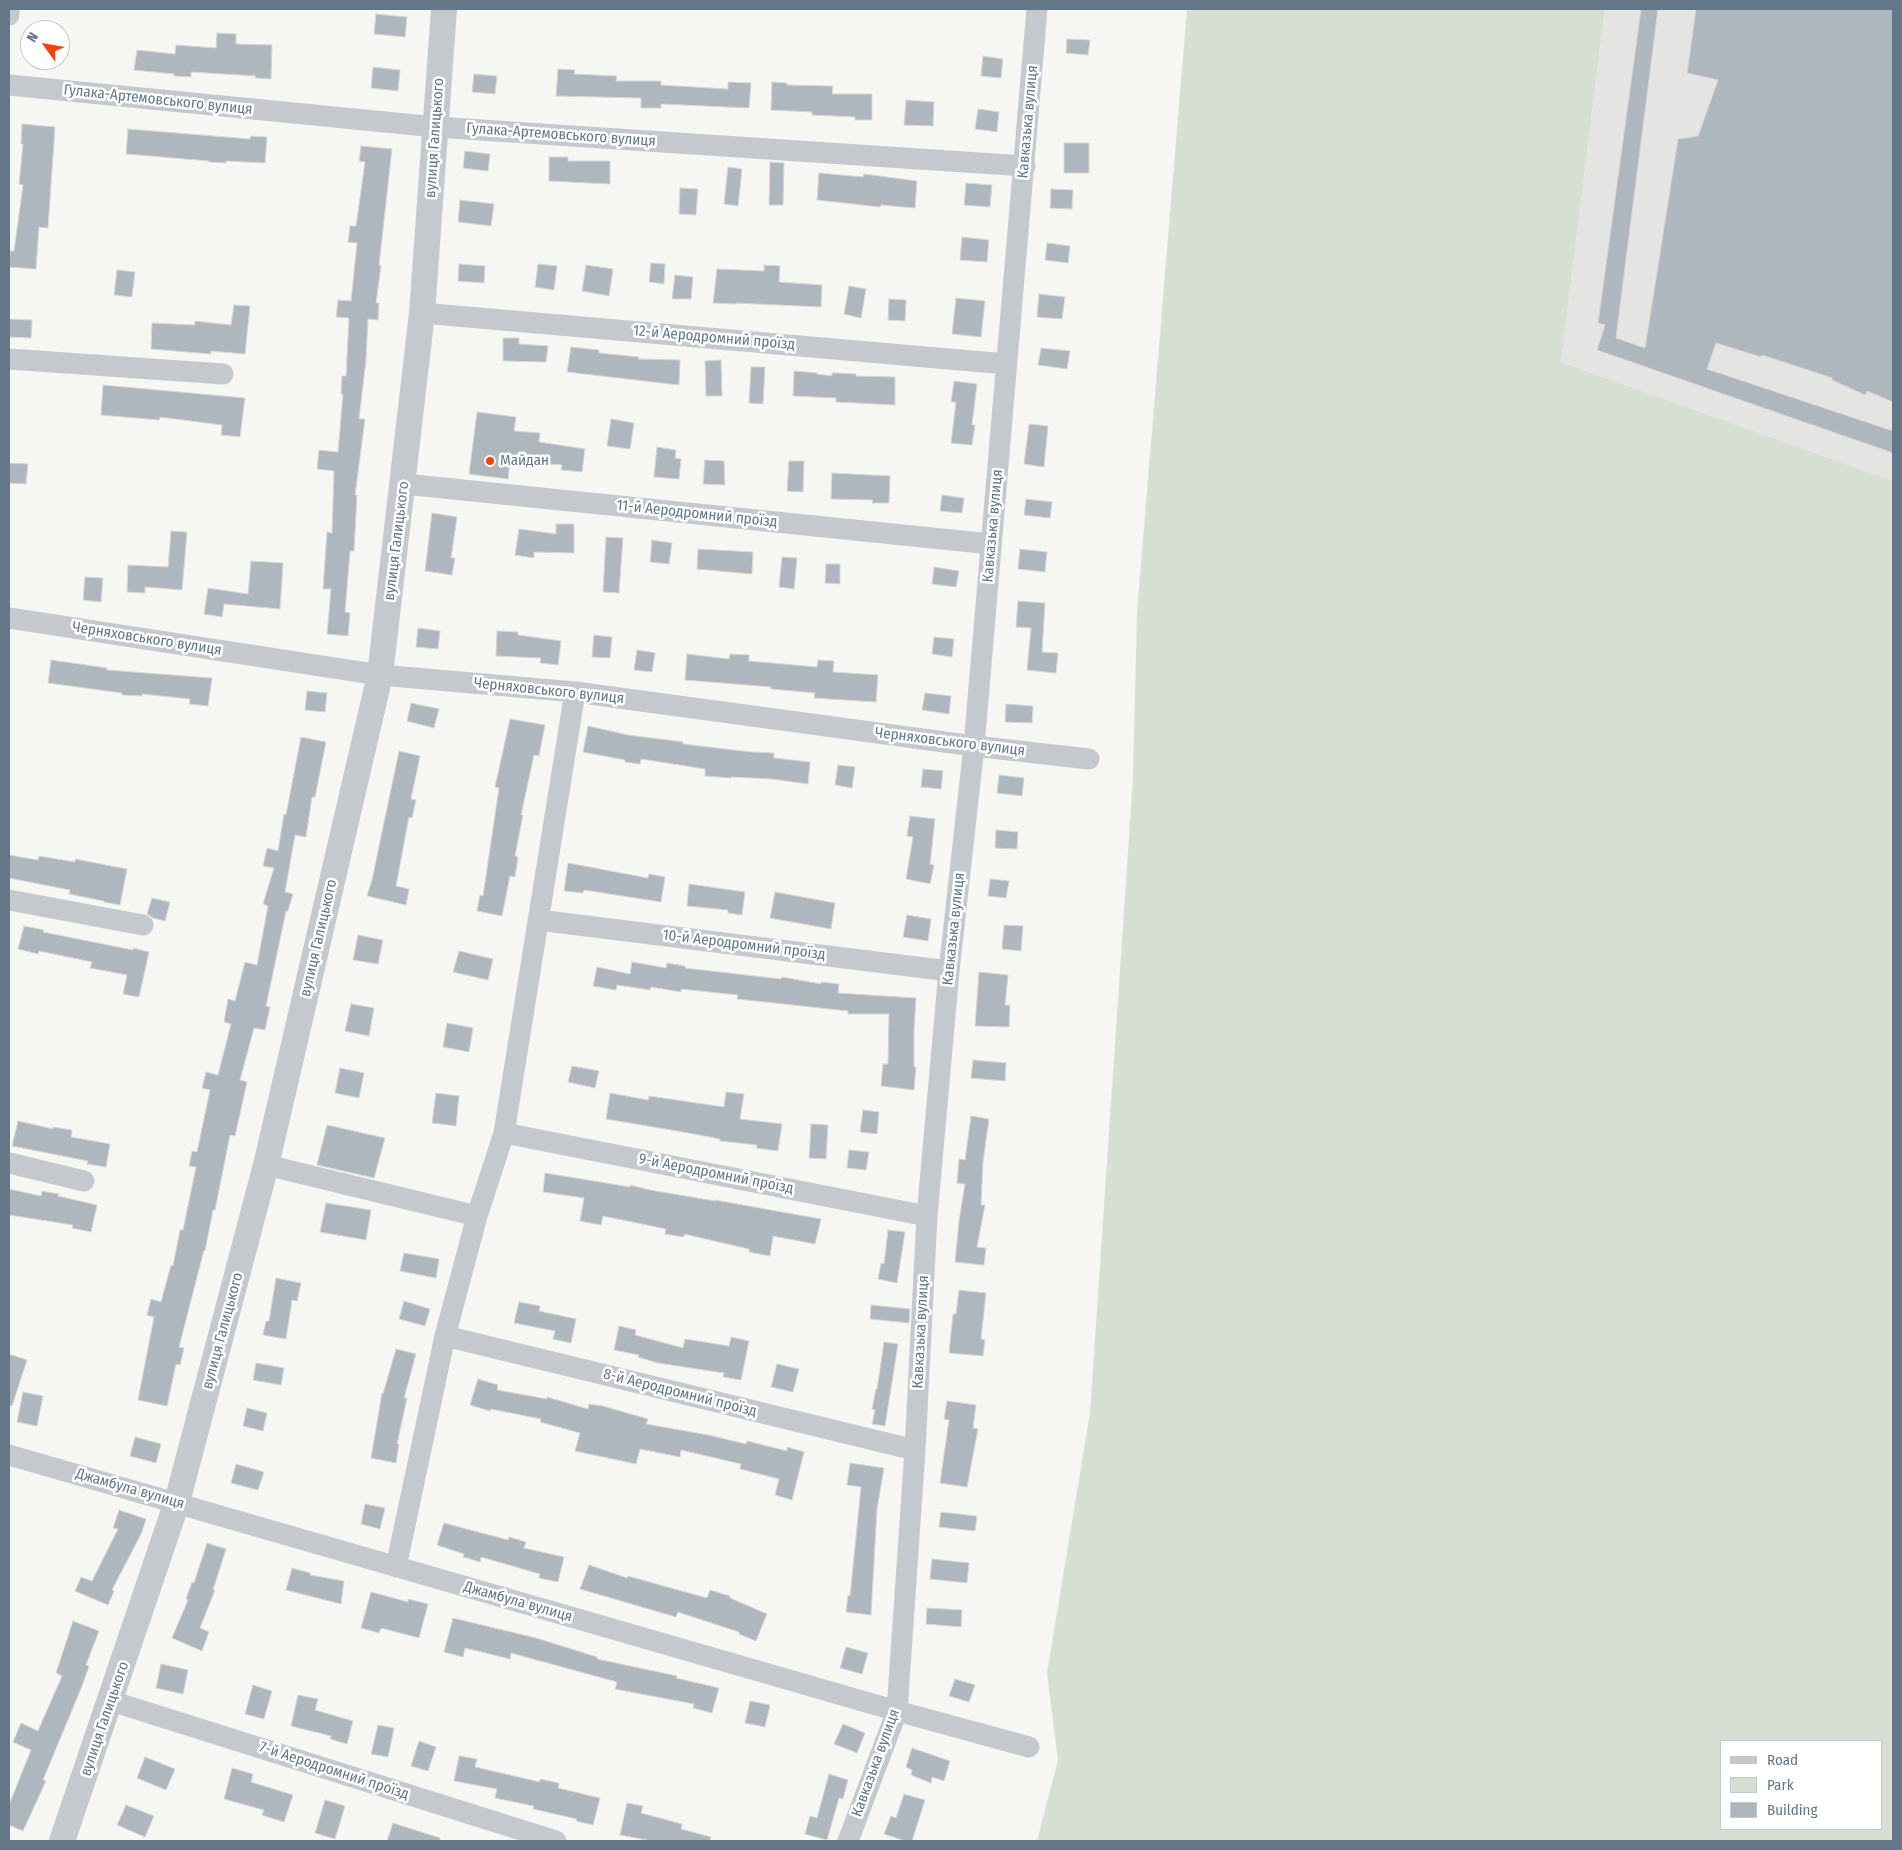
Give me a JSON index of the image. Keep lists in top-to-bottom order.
{
  "streets": {
    "street": [
      "Гулака-Артемовського вулиця",
      "Кавказька вулиця",
      "вулиця Галицького",
      "12-й Аеродромний проїзд",
      "11-й Аеродромний проїзд",
      "Черняховського вулиця",
      "10-й Аеродромний проїзд",
      "9-й Аеродромний проїзд",
      "8-й Аеродромний проїзд",
      "Джамбула вулиця",
      "7-й Аеродромний проїзд"
    ]
  },
  "crossings": [
    ["Гулака-Артемовського вулиця", "Кавказька вулиця"],
    ["Гулака-Артемовського вулиця", "вулиця Галицького"],
    ["Кавказька вулиця", "12-й Аеродромний проїзд"],
    ["Кавказька вулиця", "11-й Аеродромний проїзд"],
    ["Кавказька вулиця", "Черняховського вулиця"],
    ["Кавказька вулиця", "10-й Аеродромний проїзд"],
    ["Кавказька вулиця", "9-й Аеродромний проїзд"],
    ["Кавказька вулиця", "8-й Аеродромний проїзд"],
    ["Кавказька вулиця", "Джамбула вулиця"],
    ["вулиця Галицького", "12-й Аеродромний проїзд"],
    ["вулиця Галицького", "11-й Аеродромний проїзд"],
    ["вулиця Галицького", "Черняховського вулиця"],
    ["вулиця Галицького", "Джамбула вулиця"],
    ["вулиця Галицького", "7-й Аеродромний проїзд"]
  ],
  "places": ["Майдан"],
  "legend": ["Road", "Park", "Building"],
  "north": "top left"
}
